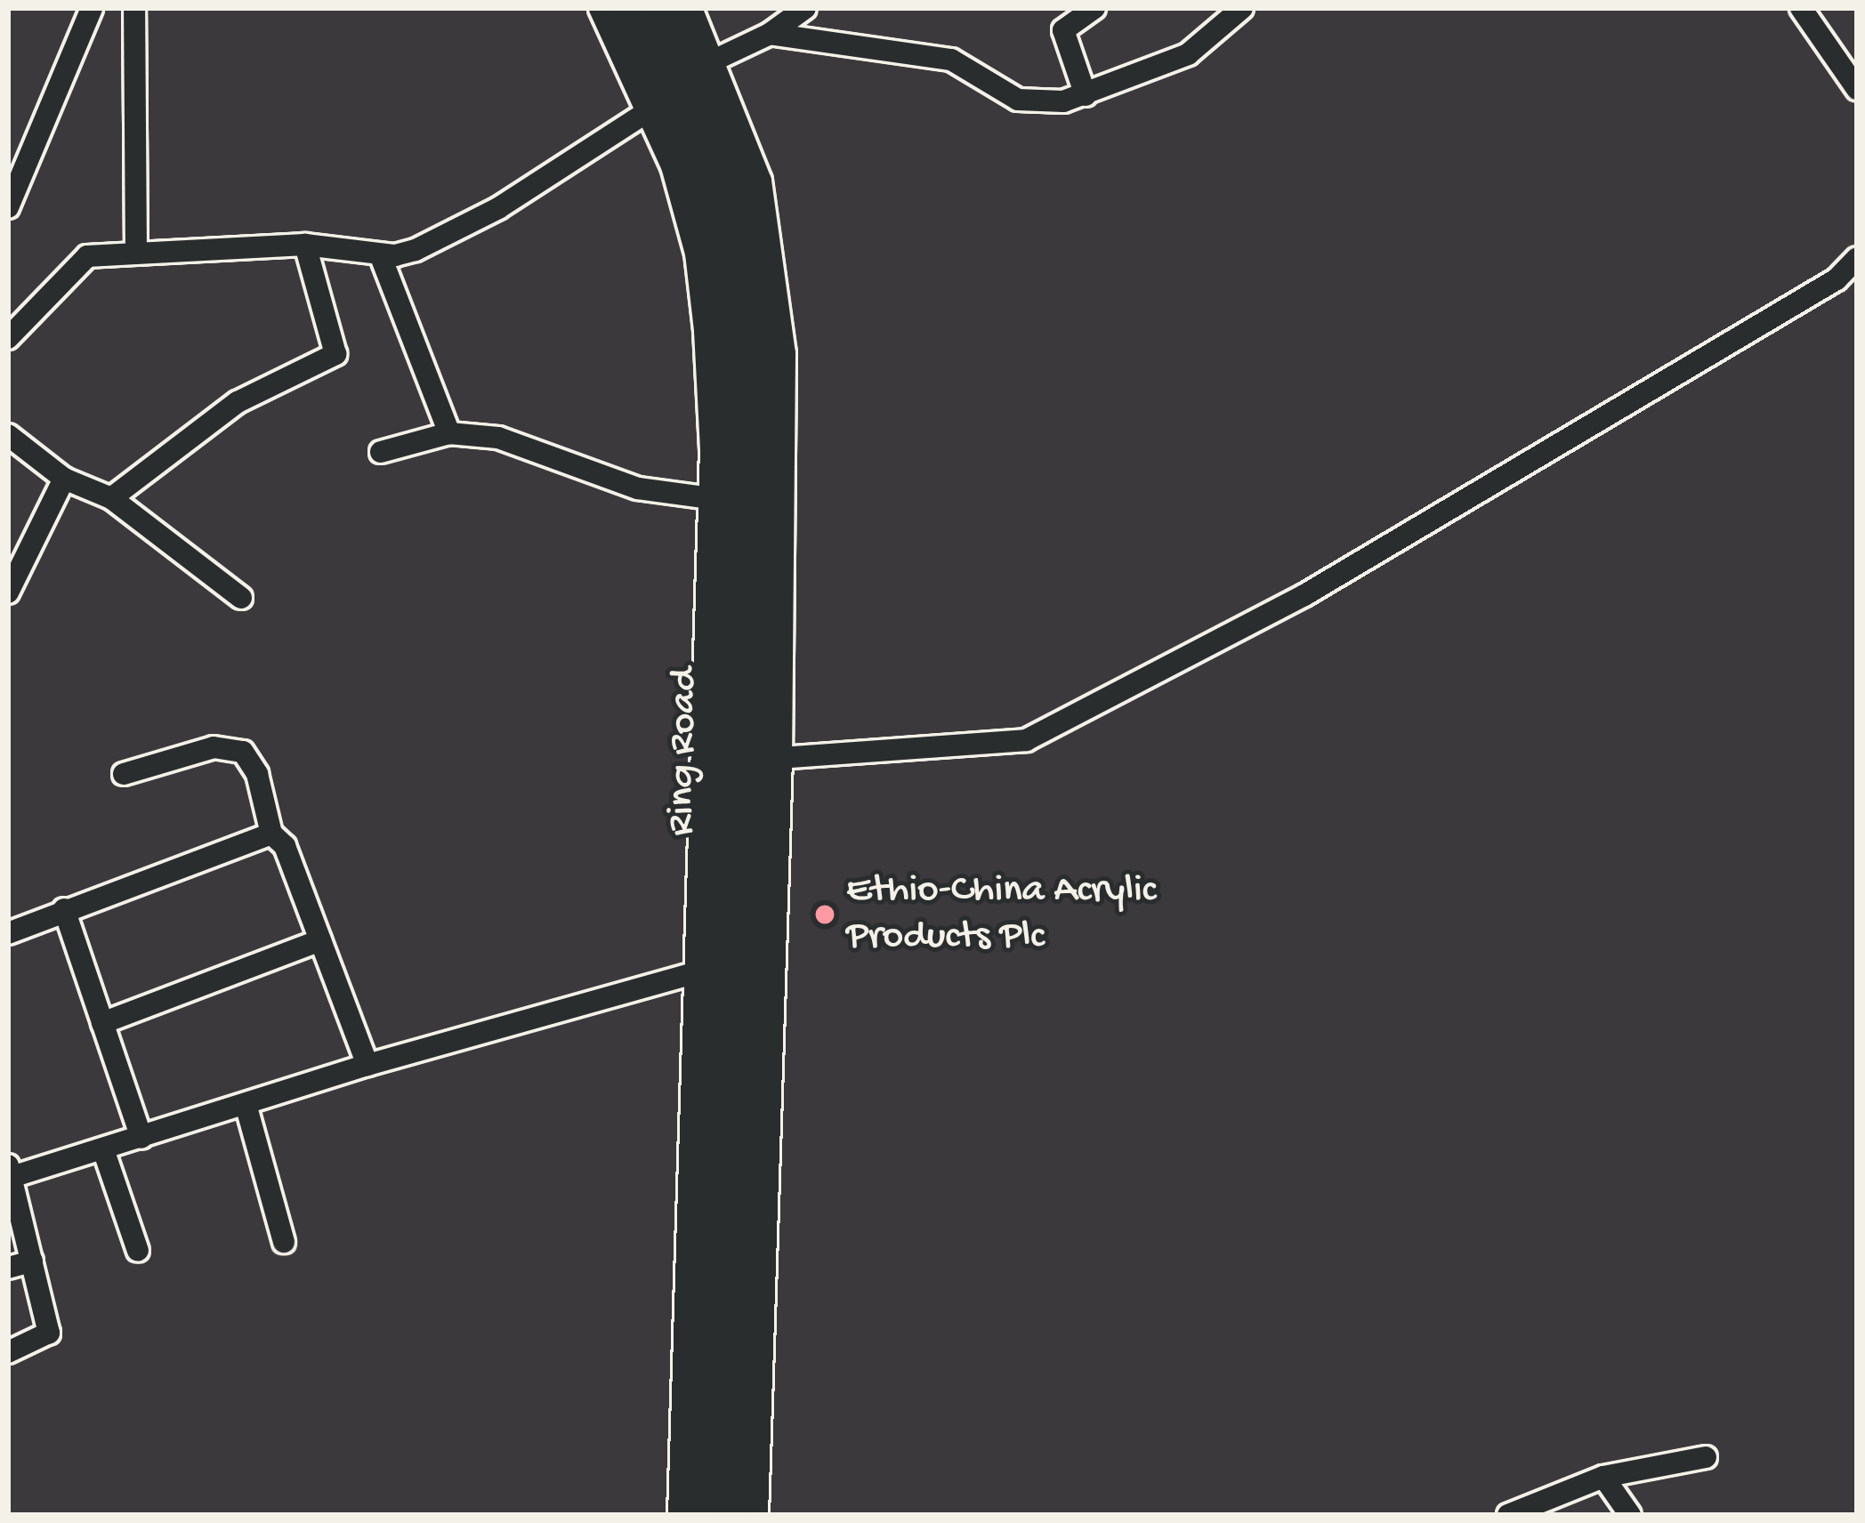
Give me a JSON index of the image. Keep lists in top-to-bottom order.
{
  "streets": {
    "highway": ["Ring Road"]
  },
  "places": ["Ethio-China Acrylic Products Plc"]
}
